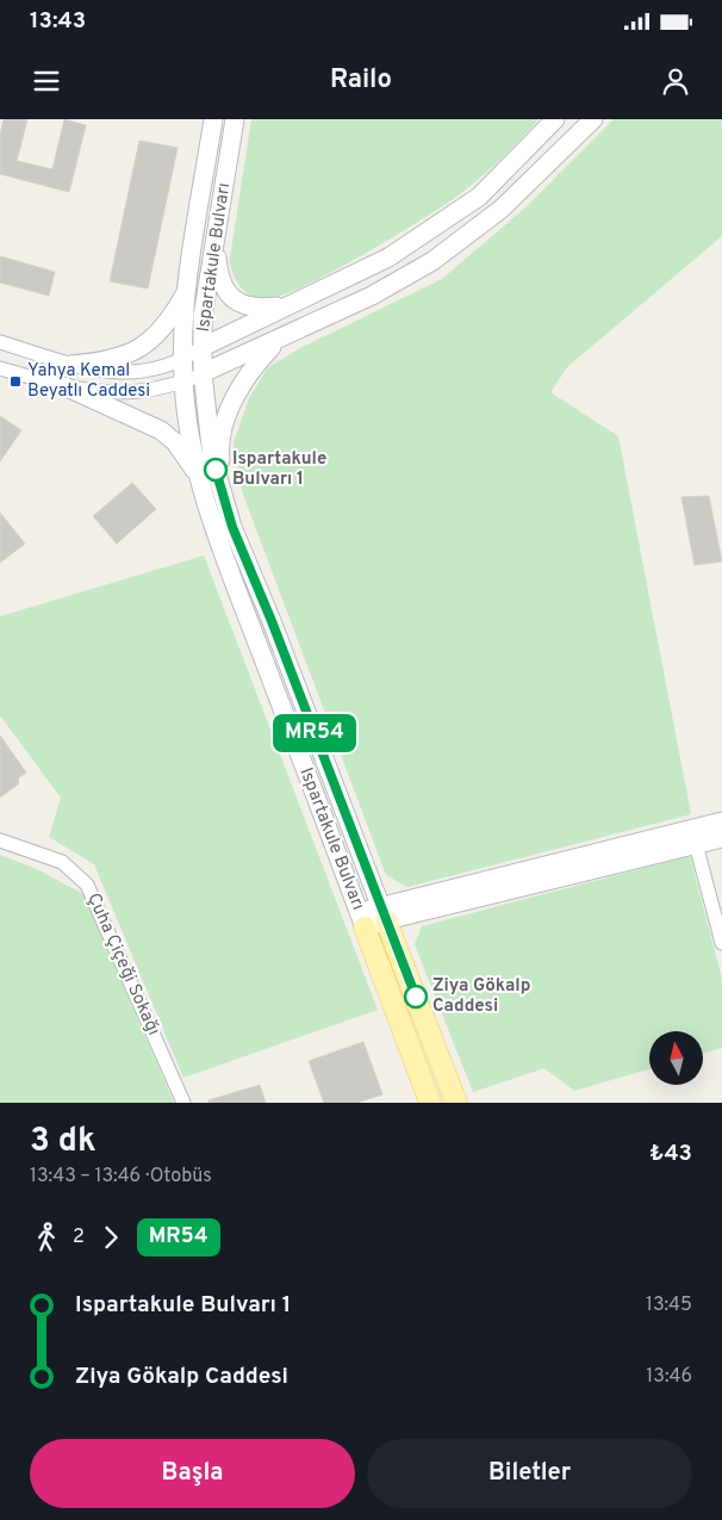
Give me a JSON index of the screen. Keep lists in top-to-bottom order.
{
  "streets": {
    "main road": ["Ispartakule Bulvarı"],
    "street": ["Çuha Çiçeği Sokağı"]
  },
  "places": {
    "transit": ["Yahya Kemal Beyatlı Caddesi"],
    "other": ["Ispartakule Bulvarı 1", "Ziya Gökalp Caddesi"]
  },
  "lines": ["bus line MR54"],
  "north": "top",
  "page": {
    "status": "13:43",
    "header": "Railo",
    "on_map": "MR54",
    "heading": ["3 dk", "13:43 – 13:46 · Otobüs", "₺43"],
    "legs": ["2", "MR54"],
    "list": [
      {
        "name": "Ispartakule Bulvarı 1",
        "value": "13:45"
      },
      {
        "name": "Ziya Gökalp Caddesi",
        "value": "13:46"
      }
    ],
    "buttons": ["Başla", "Biletler"]
  }
}
